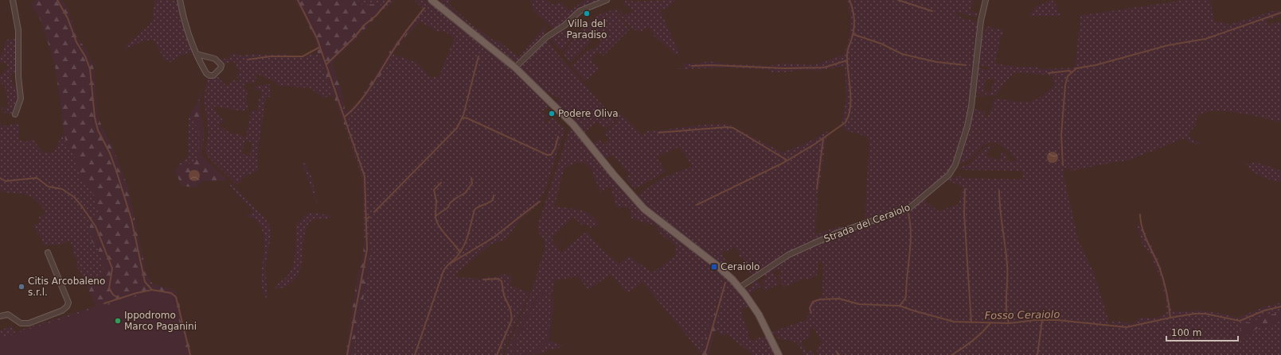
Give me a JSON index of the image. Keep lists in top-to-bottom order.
{
  "streets": {
    "street": ["Strada del Ceraiolo"]
  },
  "water": ["Fosso Ceraiolo"],
  "places": {
    "other": [
      "Villa del Paradiso",
      "Podere Oliva",
      "Citis Arcobaleno s.r.l.",
      "Ippodromo Marco Paganini"
    ],
    "transit": ["Ceraiolo"]
  },
  "scale_bar": "100 m"
}
